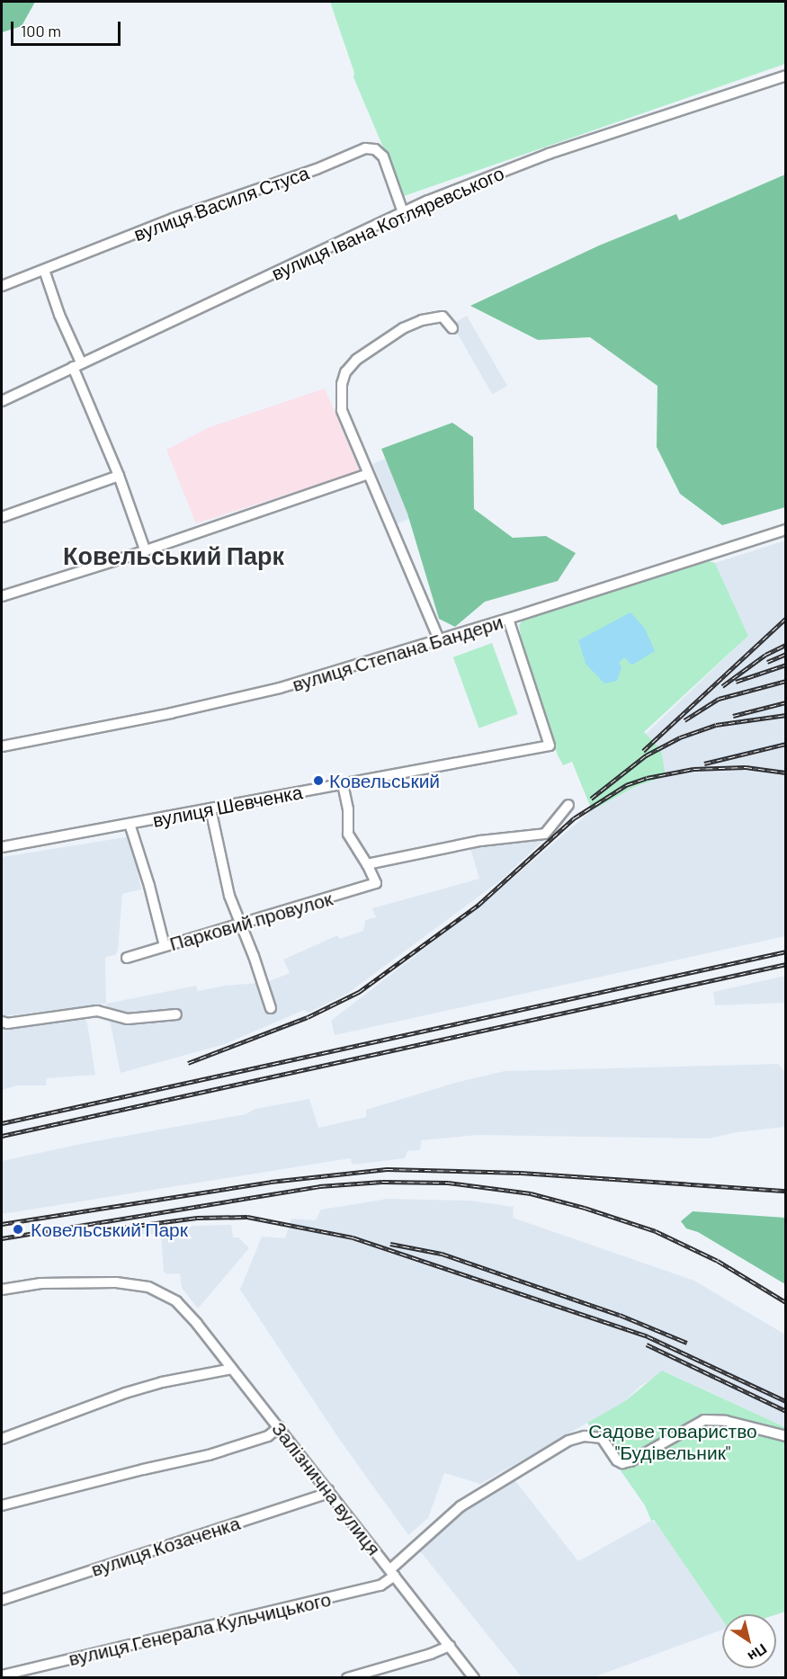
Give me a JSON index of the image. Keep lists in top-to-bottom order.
{
  "streets": {
    "street": [
      "вулиця Василя Стуса",
      "вулиця Івана Котляревського",
      "вулиця Степана Бандери",
      "вулиця Шевченка",
      "Парковий провулок",
      "Залізнична вулиця",
      "вулиця Козаченка",
      "вулиця Генерала Кульчицького"
    ]
  },
  "crossings": [
    ["вулиця Василя Стуса", "вулиця Івана Котляревського"],
    ["вулиця Степана Бандери", "вулиця Шевченка"],
    ["Залізнична вулиця", "вулиця Козаченка"],
    ["Залізнична вулиця", "вулиця Генерала Кульчицького"]
  ],
  "districts": ["Ковельський Парк"],
  "parks": ["Садове товариство \"Будівельник\""],
  "places": ["Ковельський", "Ковельський Парк"],
  "scale_bar": "100 m",
  "north": "bottom right"
}
